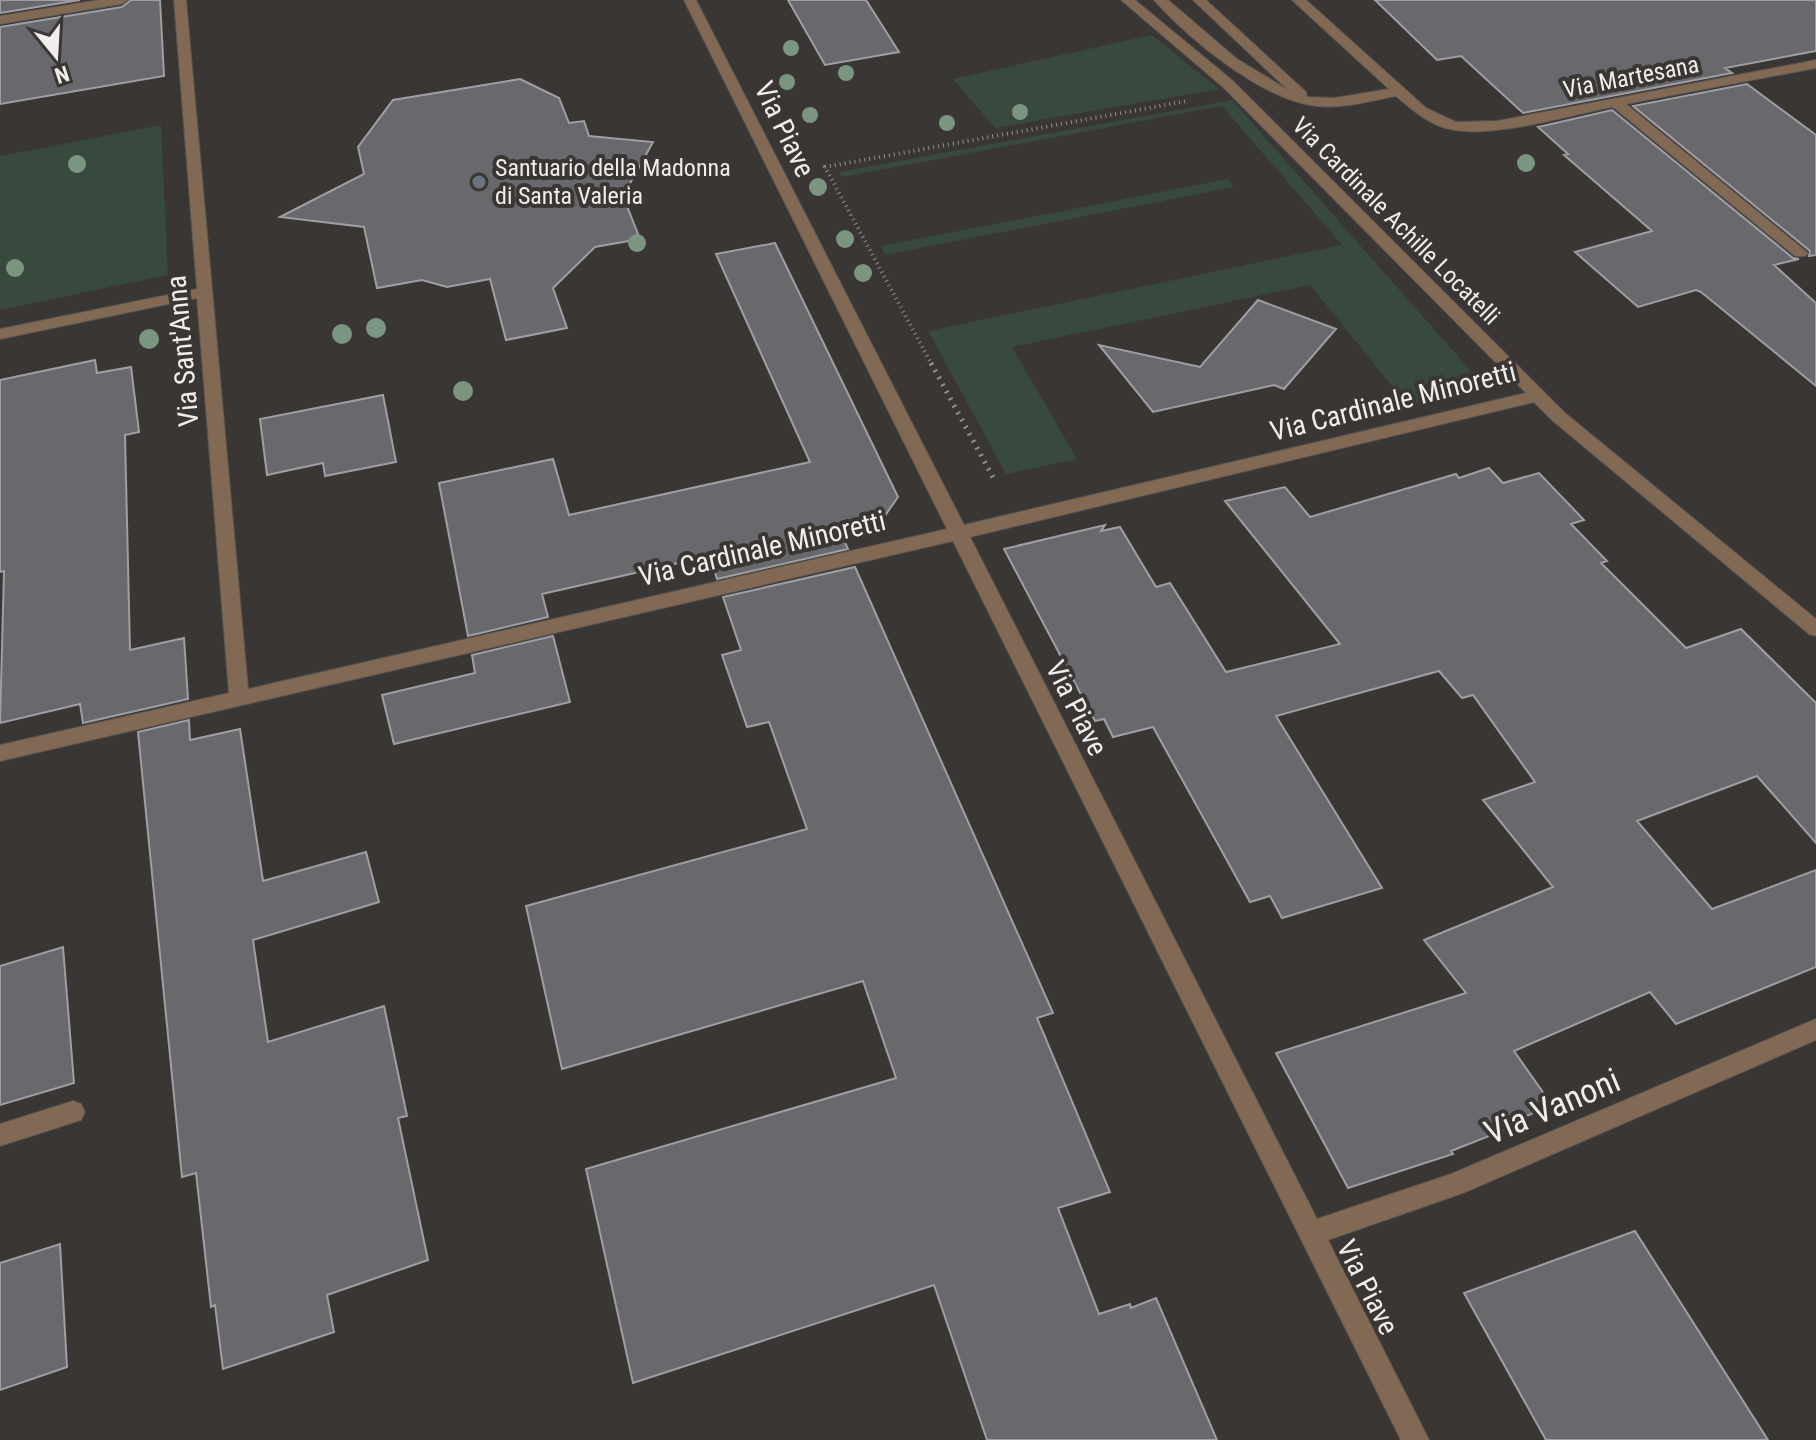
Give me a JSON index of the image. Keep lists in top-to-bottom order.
{
  "streets": {
    "street": [
      "Via Martesana",
      "Via Piave",
      "Via Cardinale Achille Locatelli",
      "Via Sant'Anna",
      "Via Cardinale Minoretti",
      "Via Vanoni"
    ]
  },
  "crossings": [
    ["Via Piave", "Via Cardinale Minoretti"],
    ["Via Piave", "Via Vanoni"],
    ["Via Cardinale Achille Locatelli", "Via Cardinale Minoretti"],
    ["Via Sant'Anna", "Via Cardinale Minoretti"]
  ],
  "places": ["Santuario della Madonna di Santa Valeria"],
  "north": "bottom"
}
